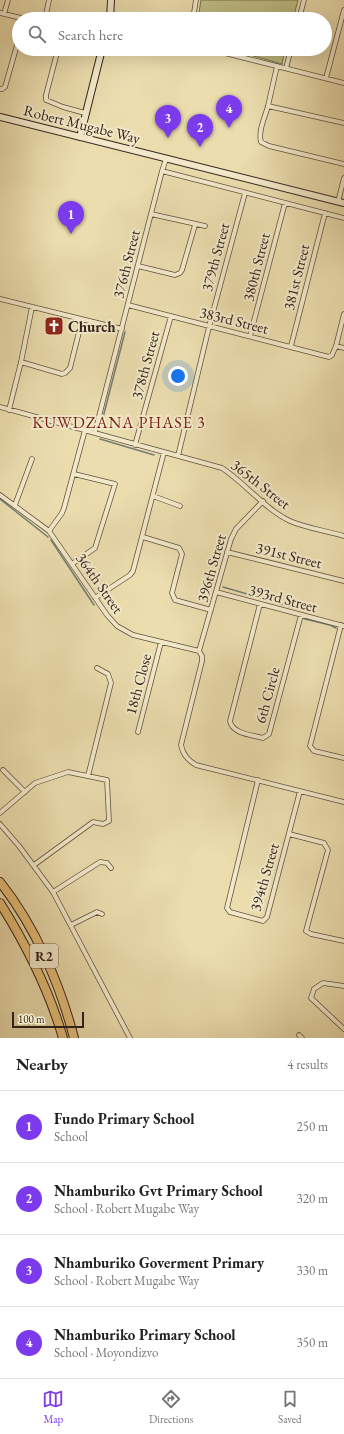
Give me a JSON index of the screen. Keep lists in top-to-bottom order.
{
  "streets": {
    "highway": ["R2"],
    "street": [
      "Robert Mugabe Way",
      "379th Street",
      "376th Street",
      "380th Street",
      "381st Street",
      "383rd Street",
      "378th Street",
      "365th Street",
      "391st Street",
      "396th Street",
      "364th Street",
      "393rd Street",
      "18th Close",
      "6th Circle",
      "394th Street"
    ]
  },
  "crossings": [
    ["Robert Mugabe Way", "376th Street"],
    ["379th Street", "383rd Street"],
    ["379th Street", "365th Street"],
    ["376th Street", "383rd Street"],
    ["376th Street", "365th Street"],
    ["380th Street", "383rd Street"],
    ["381st Street", "383rd Street"],
    ["383rd Street", "378th Street"],
    ["378th Street", "365th Street"],
    ["365th Street", "396th Street"],
    ["391st Street", "396th Street"],
    ["396th Street", "364th Street"],
    ["396th Street", "393rd Street"],
    ["396th Street", "394th Street"],
    ["364th Street", "18th Close"],
    ["393rd Street", "6th Circle"]
  ],
  "districts": ["KUWDZANA PHASE 3"],
  "places": {
    "church": ["Church"]
  },
  "scale_bar": "100 m",
  "page": {
    "search": "Search here",
    "pins": [
      "4",
      "3",
      "2",
      "1"
    ],
    "scale": "100 m",
    "heading": ["Nearby", "4 results"],
    "list": [
      {
        "mark": "1",
        "name": "Fundo Primary School",
        "note": "School",
        "value": "250 m"
      },
      {
        "mark": "2",
        "name": "Nhamburiko Gvt Primary School",
        "note": "School · Robert Mugabe Way",
        "value": "320 m"
      },
      {
        "mark": "3",
        "name": "Nhamburiko Goverment Primary",
        "note": "School · Robert Mugabe Way",
        "value": "330 m"
      },
      {
        "mark": "4",
        "name": "Nhamburiko Primary School",
        "note": "School · Moyondizvo",
        "value": "350 m"
      }
    ],
    "nav": ["Map", "Directions", "Saved"]
  }
}
